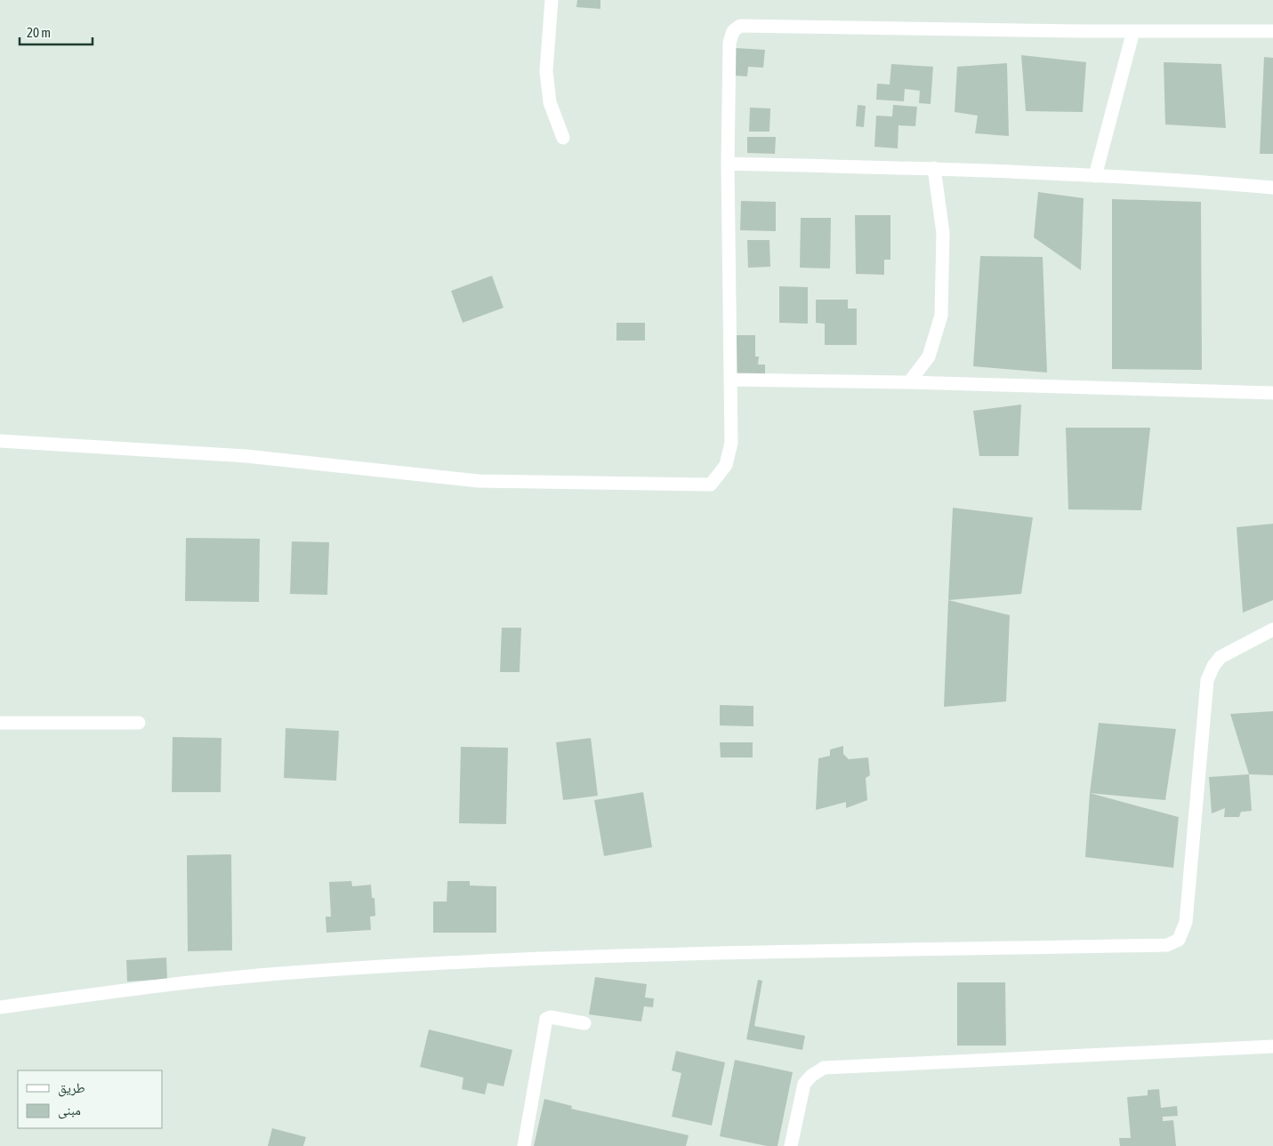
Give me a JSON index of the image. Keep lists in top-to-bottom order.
{
  "legend": ["طريق", "مبنى"],
  "scale_bar": "20 m"
}
